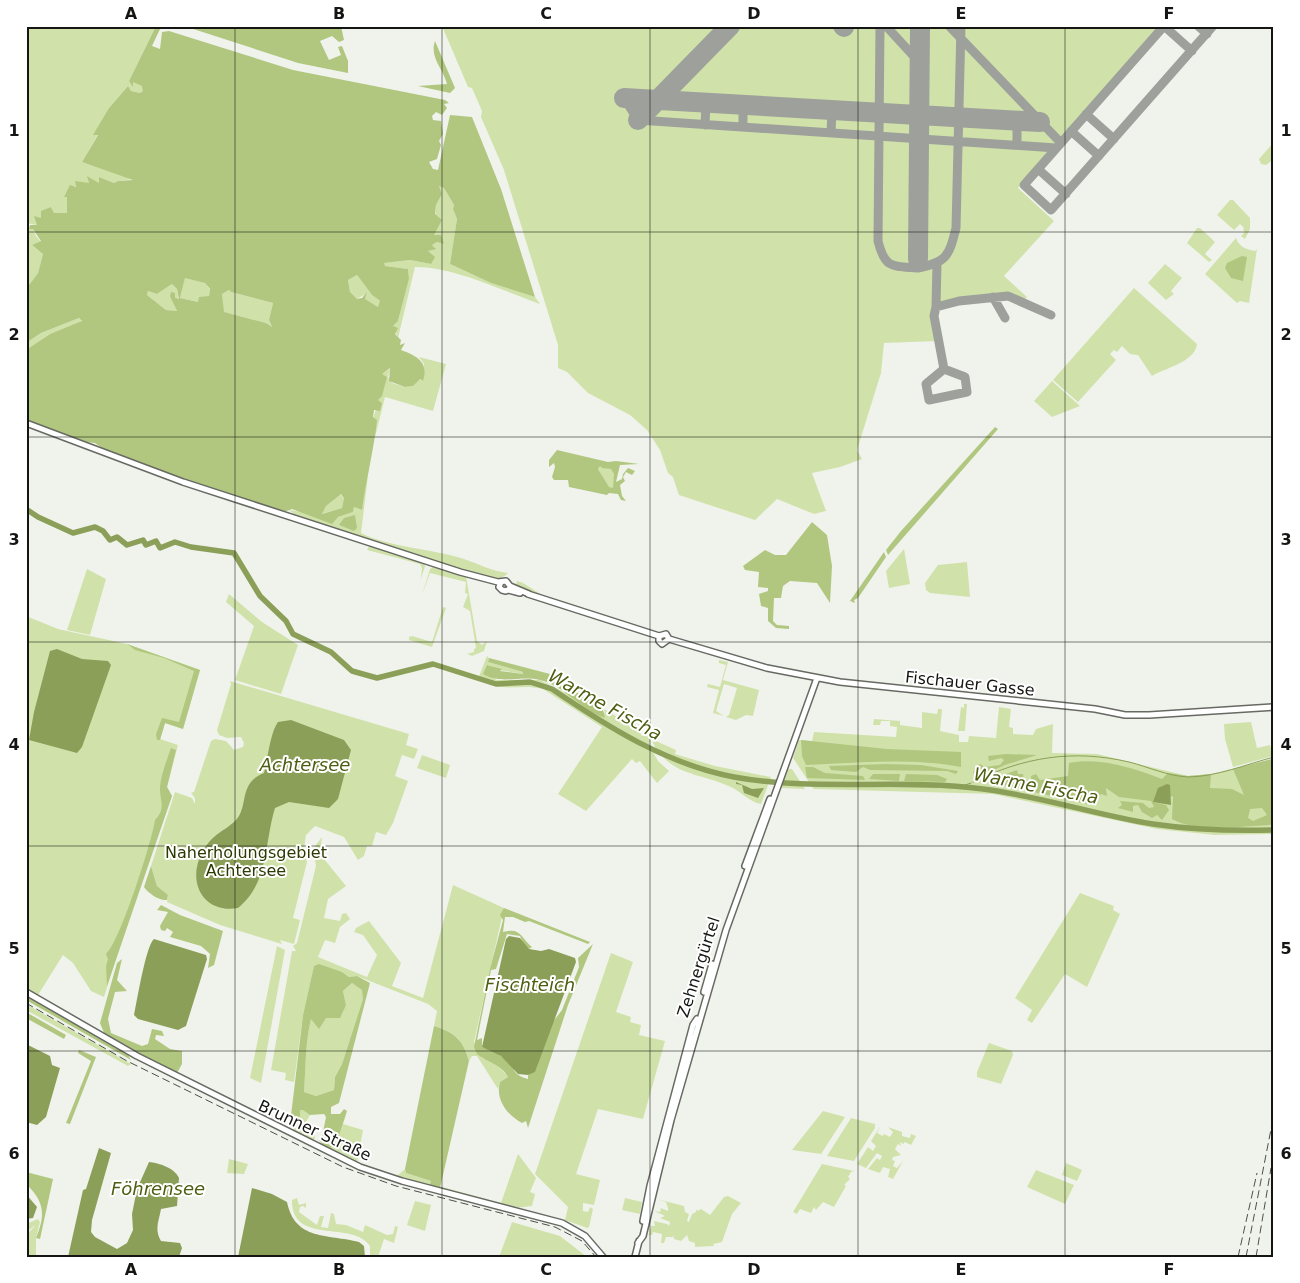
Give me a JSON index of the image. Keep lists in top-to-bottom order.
{
  "streets": {
    "main road": ["Fischauer Gasse", "Zehnergürtel", "Brunner Straße"]
  },
  "crossings": [
    ["Fischauer Gasse", "Zehnergürtel"]
  ],
  "water": [
    "Warme Fischa",
    "Achtersee",
    "Fischteich",
    "Föhrensee"
  ],
  "parks": ["Naherholungsgebiet Achtersee"],
  "grid": {
    "columns": [
      "A",
      "B",
      "C",
      "D",
      "E",
      "F"
    ],
    "rows": [
      "1",
      "2",
      "3",
      "4",
      "5",
      "6"
    ]
  }
}
